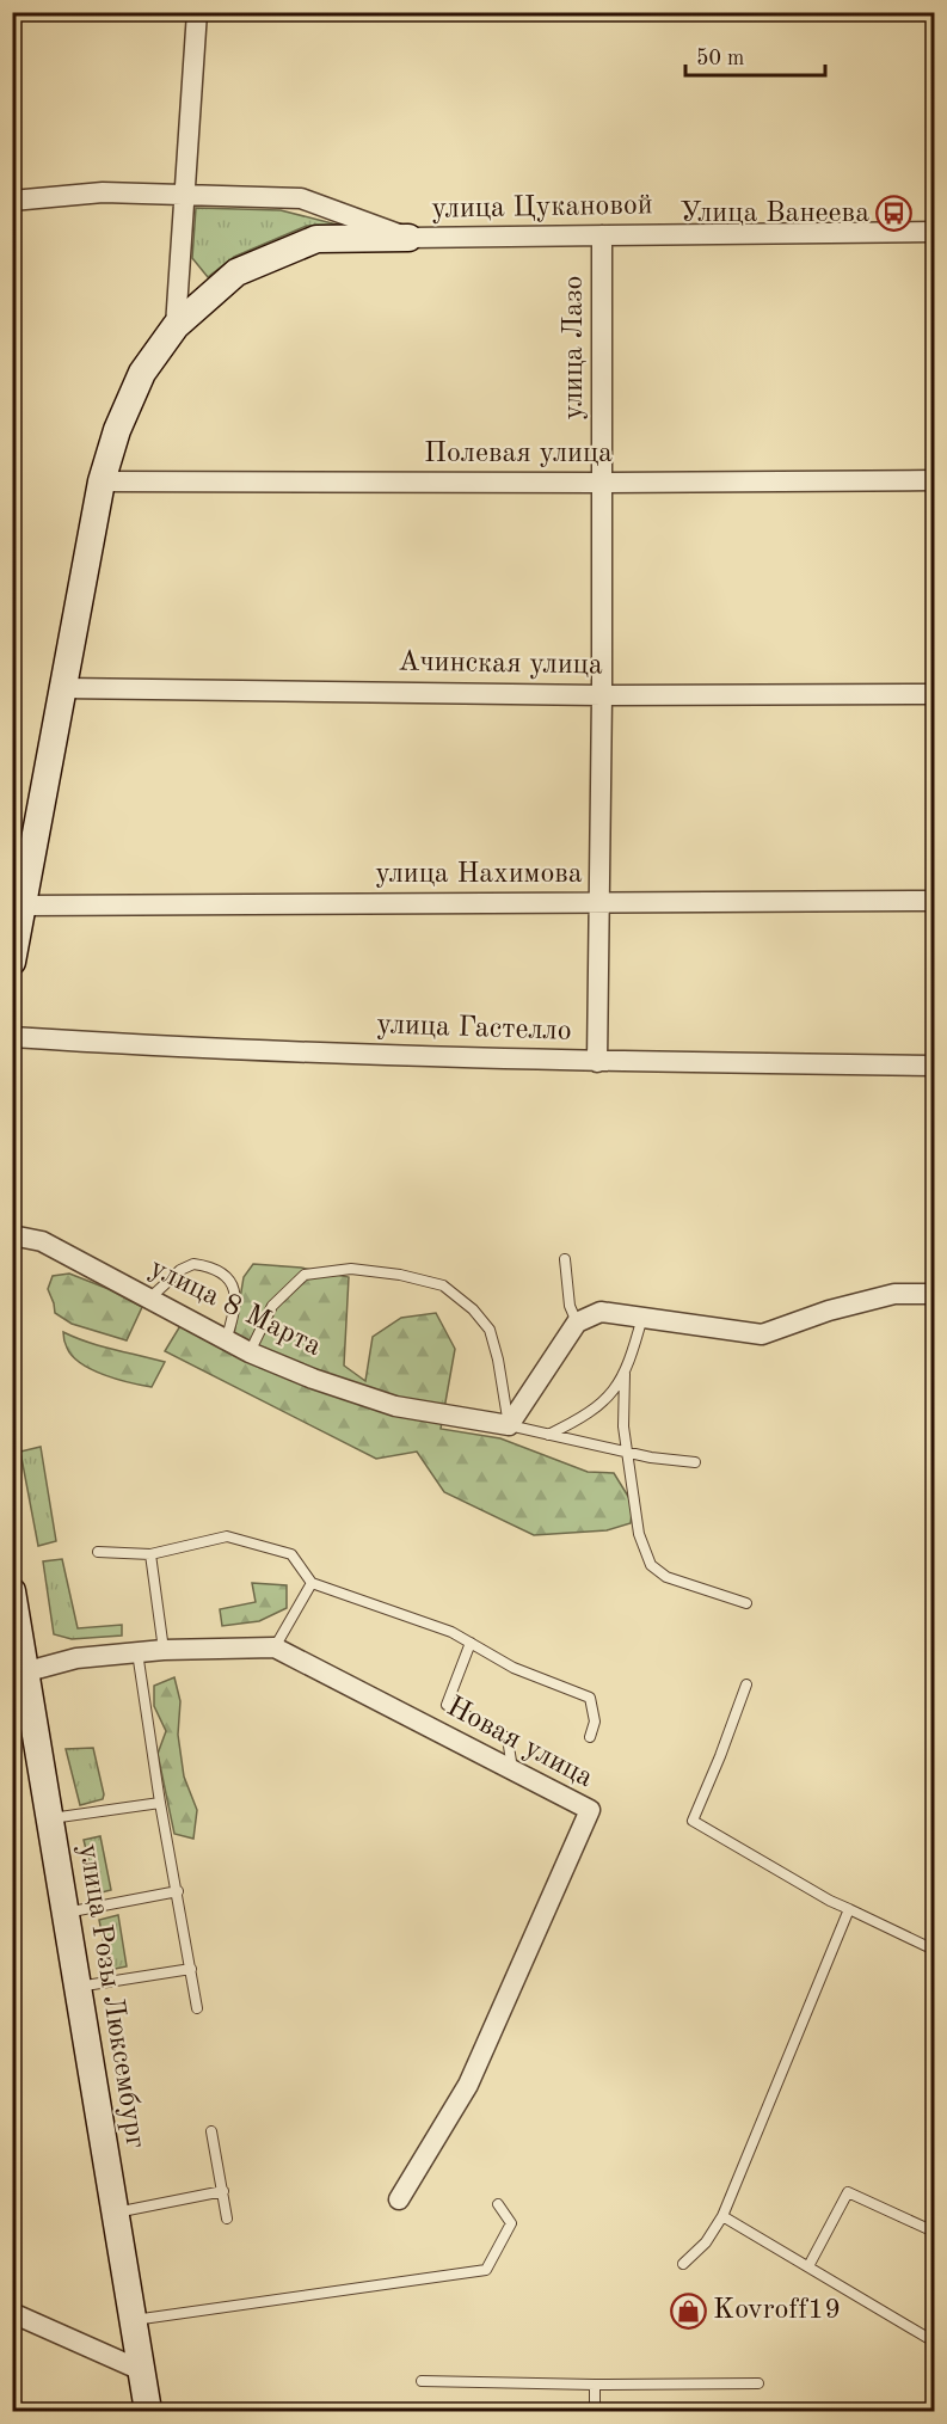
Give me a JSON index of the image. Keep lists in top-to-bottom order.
{
  "streets": {
    "street": [
      "улица Цукановой",
      "улица Лазо",
      "Полевая улица",
      "Ачинская улица",
      "улица Нахимова",
      "улица Гастелло",
      "улица 8 Марта",
      "Новая улица",
      "улица Розы Люксембург"
    ]
  },
  "crossings": [
    ["улица Цукановой", "улица Лазо"],
    ["улица Лазо", "Полевая улица"],
    ["улица Лазо", "Ачинская улица"],
    ["улица Лазо", "улица Нахимова"],
    ["улица Лазо", "улица Гастелло"],
    ["Новая улица", "улица Розы Люксембург"]
  ],
  "places": {
    "bus stop": ["Улица Ванеева"],
    "shop": ["Kovroff19"]
  },
  "scale_bar": "50 m"
}
